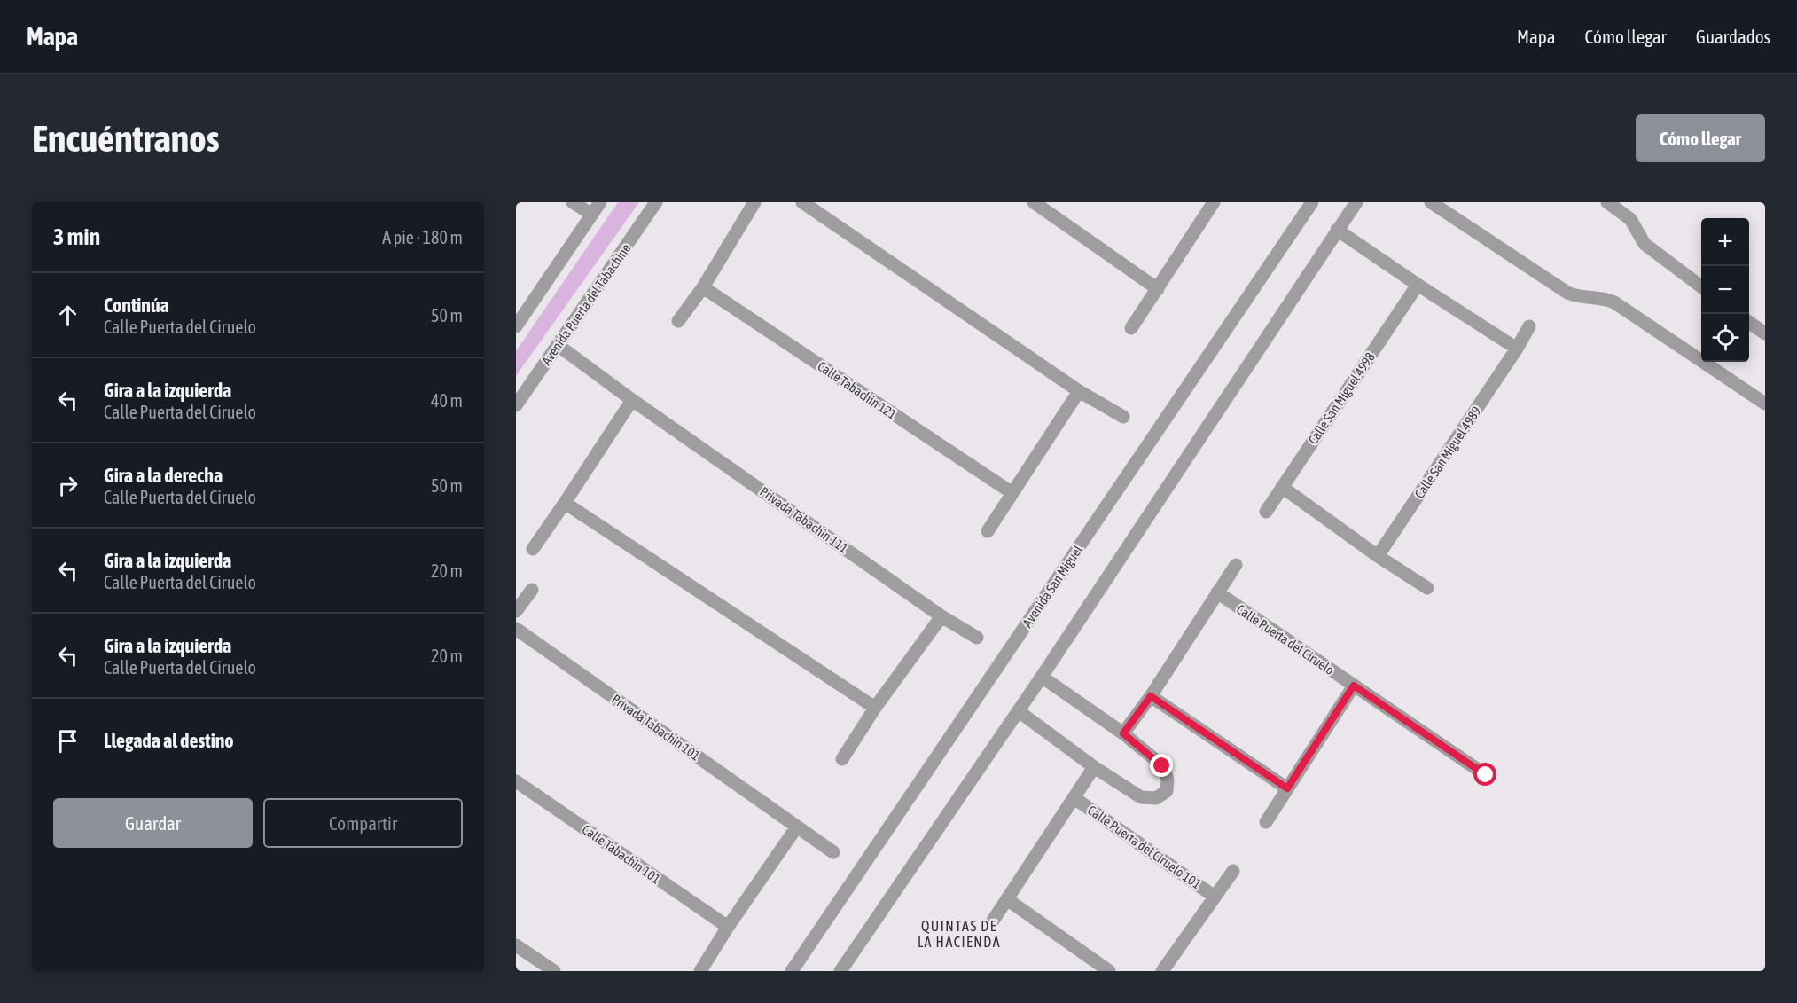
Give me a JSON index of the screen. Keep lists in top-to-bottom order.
{
  "streets": {
    "street": [
      "Avenida Puerta del Tabachine",
      "Calle Tabachin 121",
      "Calle San Miguel 4998",
      "Calle San Miguel 4989",
      "Privada Tabachin 111",
      "Avenida San Miguel",
      "Calle Puerta del Ciruelo",
      "Privada Tabachin 101",
      "Calle Puerta del Ciruelo 101",
      "Calle Tabachin 101"
    ]
  },
  "crossings": [
    ["Avenida Puerta del Tabachine", "Privada Tabachin 111"]
  ],
  "districts": ["QUINTAS DE LA HACIENDA"],
  "page": {
    "header": "Mapa",
    "nav": ["Mapa", "Cómo llegar", "Guardados"],
    "buttons": [
      "Cómo llegar",
      ["Guardar", "Compartir"]
    ],
    "title": "Encuéntranos",
    "heading": ["3 min", "A pie · 180 m"],
    "map_buttons": ["+", "−"],
    "list": [
      ["Continúa", "Calle Puerta del Ciruelo", "50 m"],
      ["Gira a la izquierda", "Calle Puerta del Ciruelo", "40 m"],
      ["Gira a la derecha", "Calle Puerta del Ciruelo", "50 m"],
      ["Gira a la izquierda", "Calle Puerta del Ciruelo", "20 m"],
      ["Gira a la izquierda", "Calle Puerta del Ciruelo", "20 m"],
      "Llegada al destino"
    ]
  }
}
